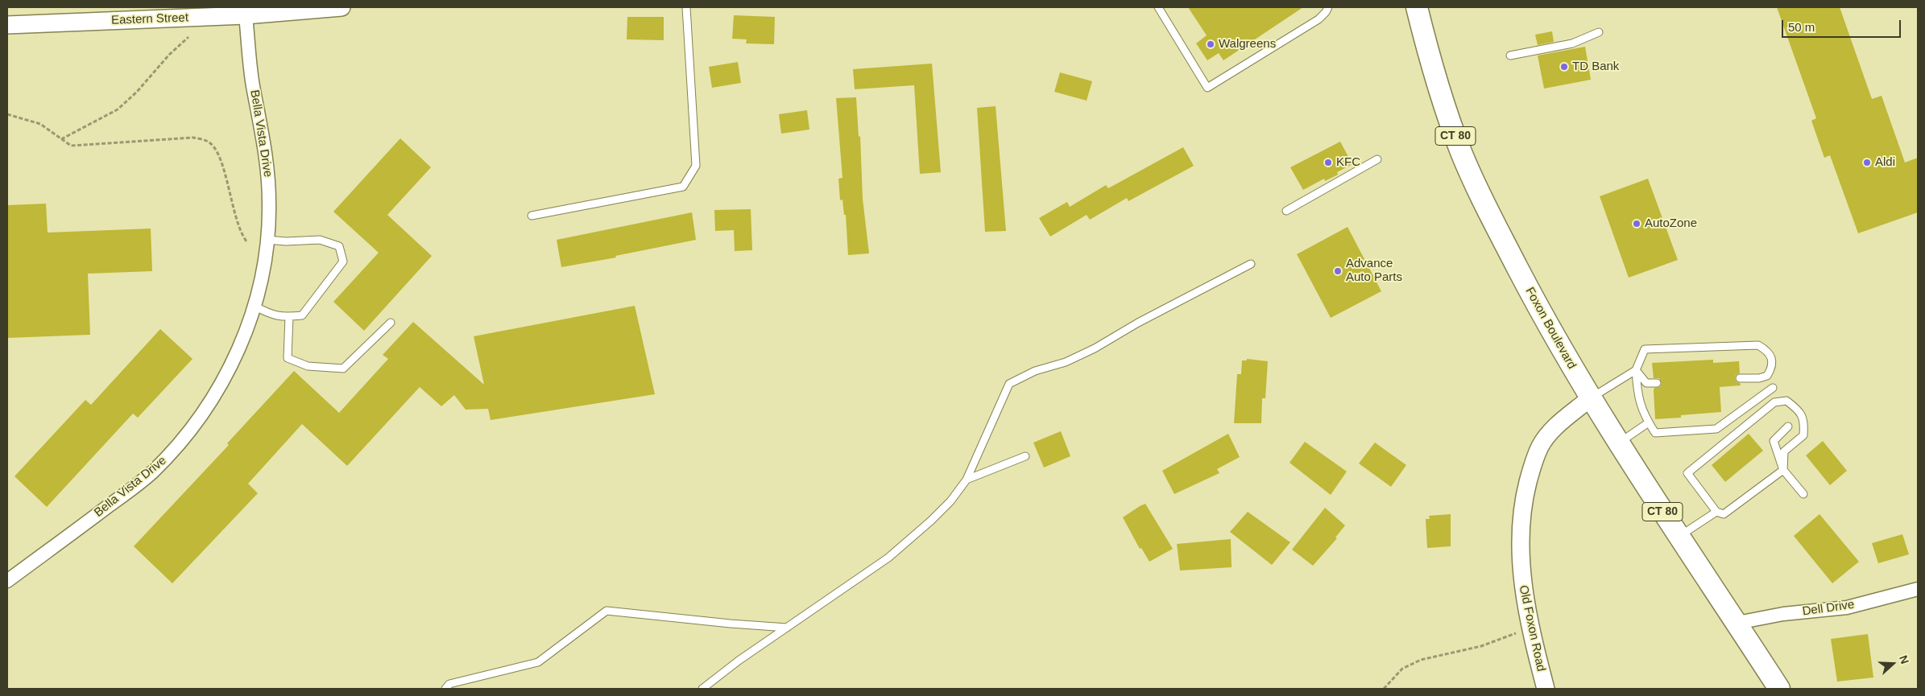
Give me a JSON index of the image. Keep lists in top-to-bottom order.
{
  "streets": {
    "main road": ["CT 80", "Foxon Boulevard"],
    "street": [
      "Eastern Street",
      "Bella Vista Drive",
      "Dell Drive",
      "Old Foxon Road"
    ]
  },
  "crossings": [
    ["Eastern Street", "Bella Vista Drive"],
    ["CT 80", "Foxon Boulevard"],
    ["CT 80", "Dell Drive"],
    ["Foxon Boulevard", "Dell Drive"],
    ["Foxon Boulevard", "Old Foxon Road"]
  ],
  "places": [
    "Walgreens",
    "TD Bank",
    "KFC",
    "Aldi",
    "AutoZone",
    "Advance Auto Parts"
  ],
  "scale_bar": "50 m",
  "north": "right"
}
